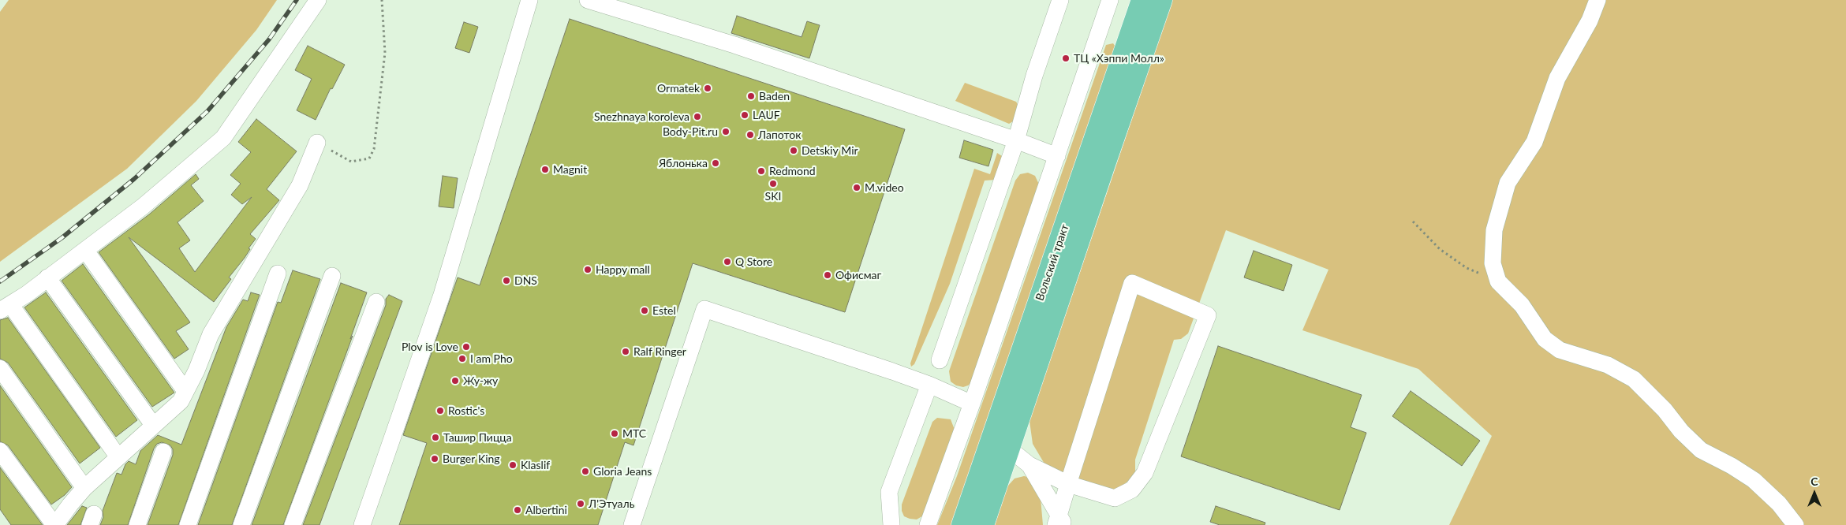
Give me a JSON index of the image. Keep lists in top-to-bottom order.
{
  "streets": {
    "main road": ["Вольский тракт"]
  },
  "places": [
    "ТЦ «Хэппи Молл»",
    "Ormatek",
    "Baden",
    "LAUF",
    "Snezhnaya koroleva",
    "Body-Pit.ru",
    "Лапоток",
    "Detskiy Mir",
    "Яблонька",
    "Magnit",
    "Redmond",
    "SKI",
    "M.video",
    "Q Store",
    "Happy mall",
    "Офисмаг",
    "DNS",
    "Estel",
    "Plov is Love",
    "Ralf Ringer",
    "I am Pho",
    "Жу-жу",
    "Rostic's",
    "МТС",
    "Ташир Пицца",
    "Burger King",
    "Klaslif",
    "Gloria Jeans",
    "Л'Этуаль",
    "Albertini"
  ],
  "north": "top"
}
